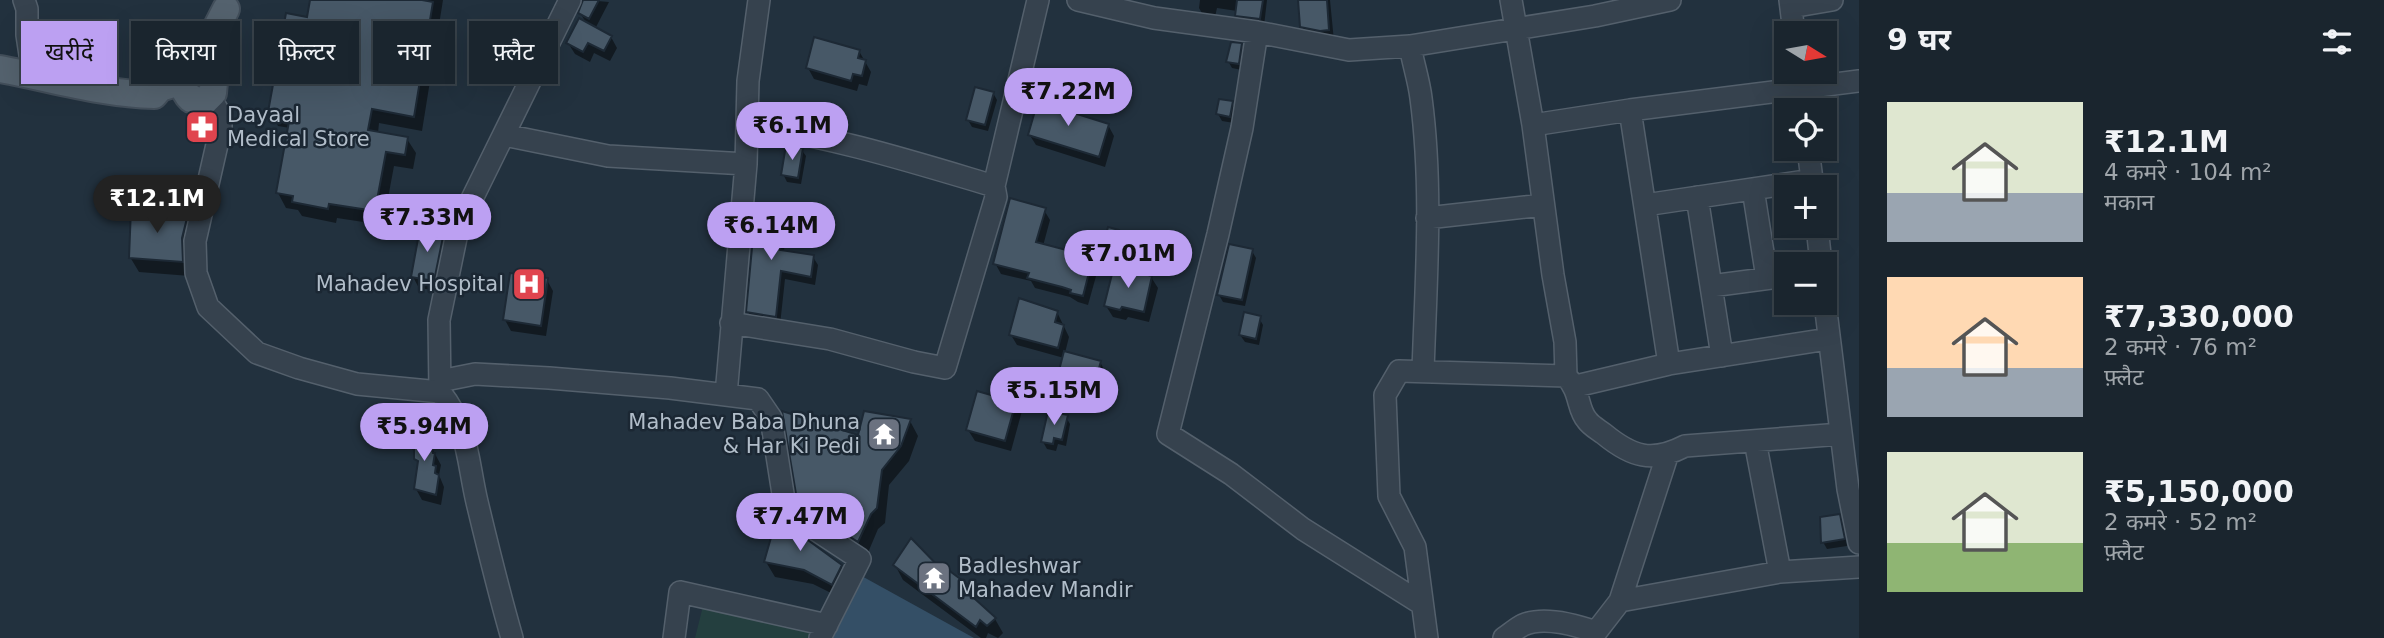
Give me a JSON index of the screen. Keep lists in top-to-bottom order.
{
  "places": {
    "pharmacy": ["Dayaal Medical Store"],
    "hospital": ["Mahadev Hospital"],
    "temple": ["Mahadev Baba Dhuna & Har Ki Pedi", "Badleshwar Mahadev Mandir"]
  },
  "north": "right",
  "page": {
    "heading": "9 घर",
    "map_buttons": ["+", "−"],
    "chip": [
      "खरीदें",
      "किराया",
      "फ़िल्टर",
      "नया",
      "फ़्लैट"
    ],
    "price": [
      "₹7.22M",
      "₹6.1M",
      "₹12.1M",
      "₹7.33M",
      "₹6.14M",
      "₹7.01M",
      "₹5.15M",
      "₹5.94M",
      "₹7.47M"
    ],
    "list": [
      {
        "name": "₹12.1M",
        "note": "4 कमरे · 104 m² · मकान"
      },
      {
        "name": "₹7,330,000",
        "note": "2 कमरे · 76 m² · फ़्लैट"
      },
      {
        "name": "₹5,150,000",
        "note": "2 कमरे · 52 m² · फ़्लैट"
      }
    ]
  }
}
